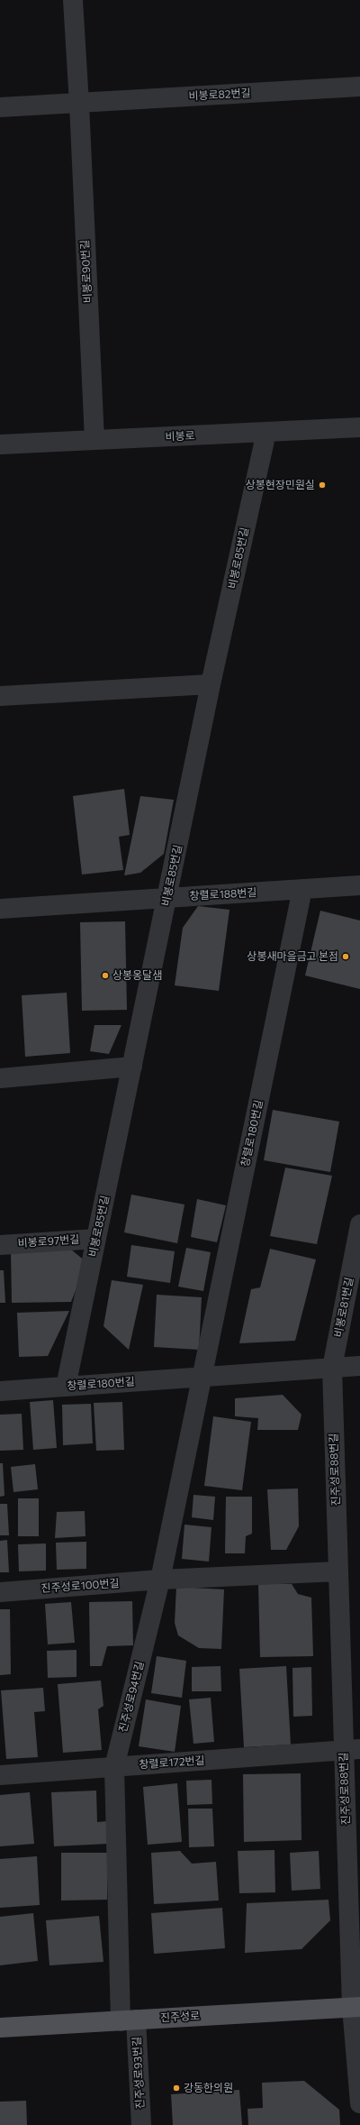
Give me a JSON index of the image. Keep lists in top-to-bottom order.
{
  "streets": {
    "main road": ["진주성로"],
    "street": [
      "비봉로82번길",
      "비봉로90번길",
      "비봉로",
      "비봉로85번길",
      "창렬로188번길",
      "창렬로180번길",
      "비봉로97번길",
      "비봉로81번길",
      "진주성로88번길",
      "진주성로100번길",
      "진주성로94번길",
      "창렬로172번길",
      "진주성로93번길"
    ]
  },
  "crossings": [
    ["비봉로82번길", "비봉로90번길"],
    ["비봉로90번길", "비봉로"],
    ["비봉로", "비봉로85번길"],
    ["비봉로85번길", "창렬로188번길"],
    ["비봉로85번길", "창렬로180번길"],
    ["비봉로85번길", "비봉로97번길"],
    ["창렬로188번길", "창렬로180번길"],
    ["창렬로180번길", "비봉로81번길"],
    ["창렬로180번길", "진주성로88번길"],
    ["창렬로180번길", "진주성로94번길"],
    ["비봉로81번길", "진주성로88번길"],
    ["진주성로88번길", "창렬로172번길"],
    ["진주성로88번길", "진주성로"],
    ["진주성로100번길", "진주성로94번길"],
    ["진주성로94번길", "창렬로172번길"],
    ["진주성로94번길", "진주성로"],
    ["진주성로94번길", "진주성로93번길"],
    ["진주성로", "진주성로93번길"]
  ],
  "places": [
    "상봉현장민원실",
    "상봉새마을금고 본점",
    "상봉옹달샘",
    "강동한의원"
  ]
}
